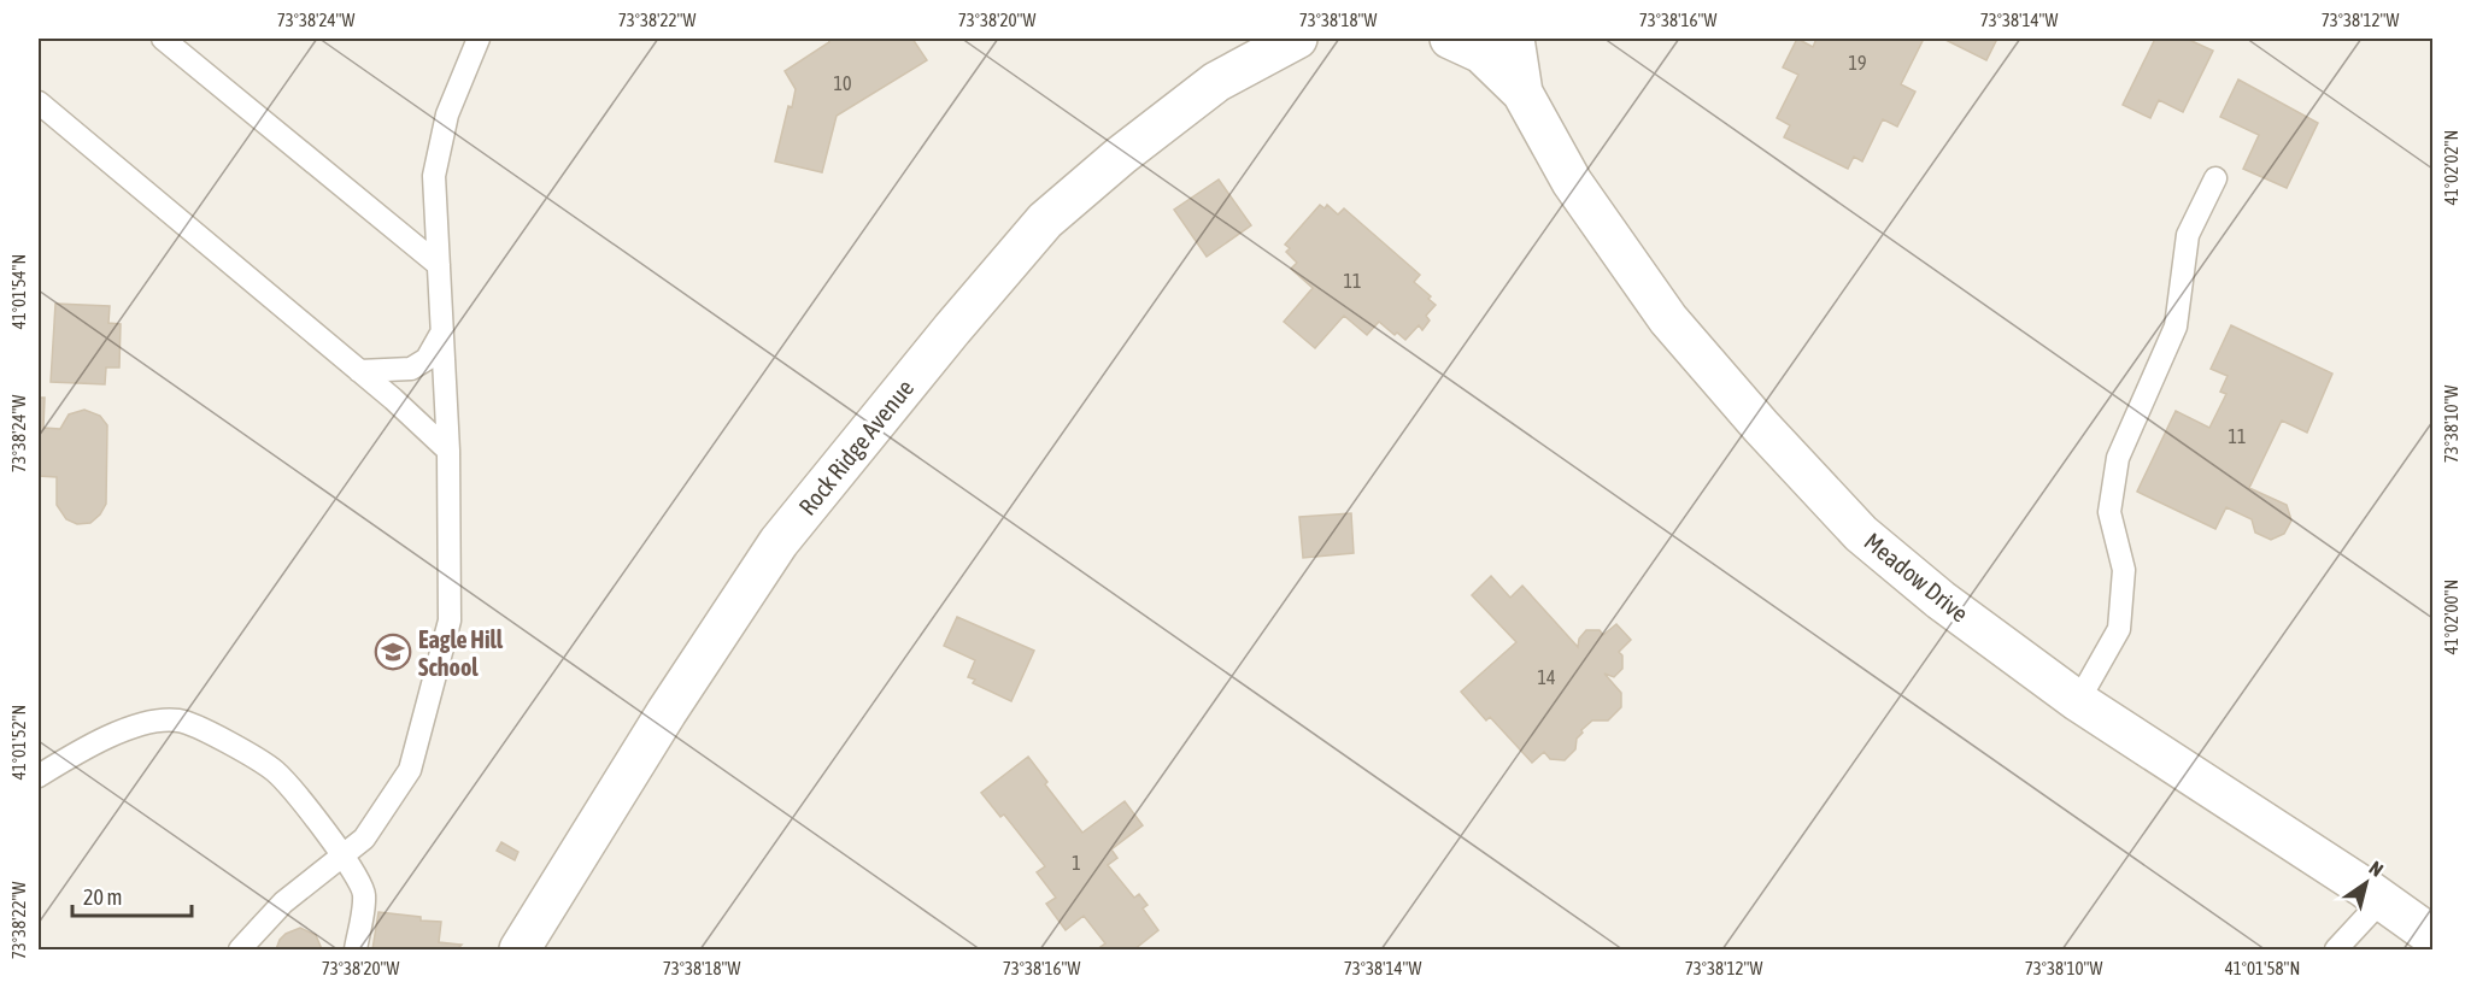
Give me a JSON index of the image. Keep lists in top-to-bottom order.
{
  "streets": {
    "street": ["Rock Ridge Avenue", "Meadow Drive"]
  },
  "places": {
    "school or university": ["Eagle Hill School"]
  },
  "house_numbers": [
    "19",
    "10",
    "11",
    "11",
    "14",
    "1"
  ],
  "scale_bar": "20 m",
  "north": "top right",
  "coordinates": [
    "73°38'24\"W",
    "73°38'22\"W",
    "73°38'20\"W",
    "73°38'18\"W",
    "73°38'16\"W",
    "73°38'14\"W",
    "73°38'12\"W",
    "41°02'02\"N",
    "41°01'54\"N",
    "73°38'10\"W",
    "41°02'00\"N",
    "41°01'52\"N",
    "41°01'58\"N"
  ]
}
